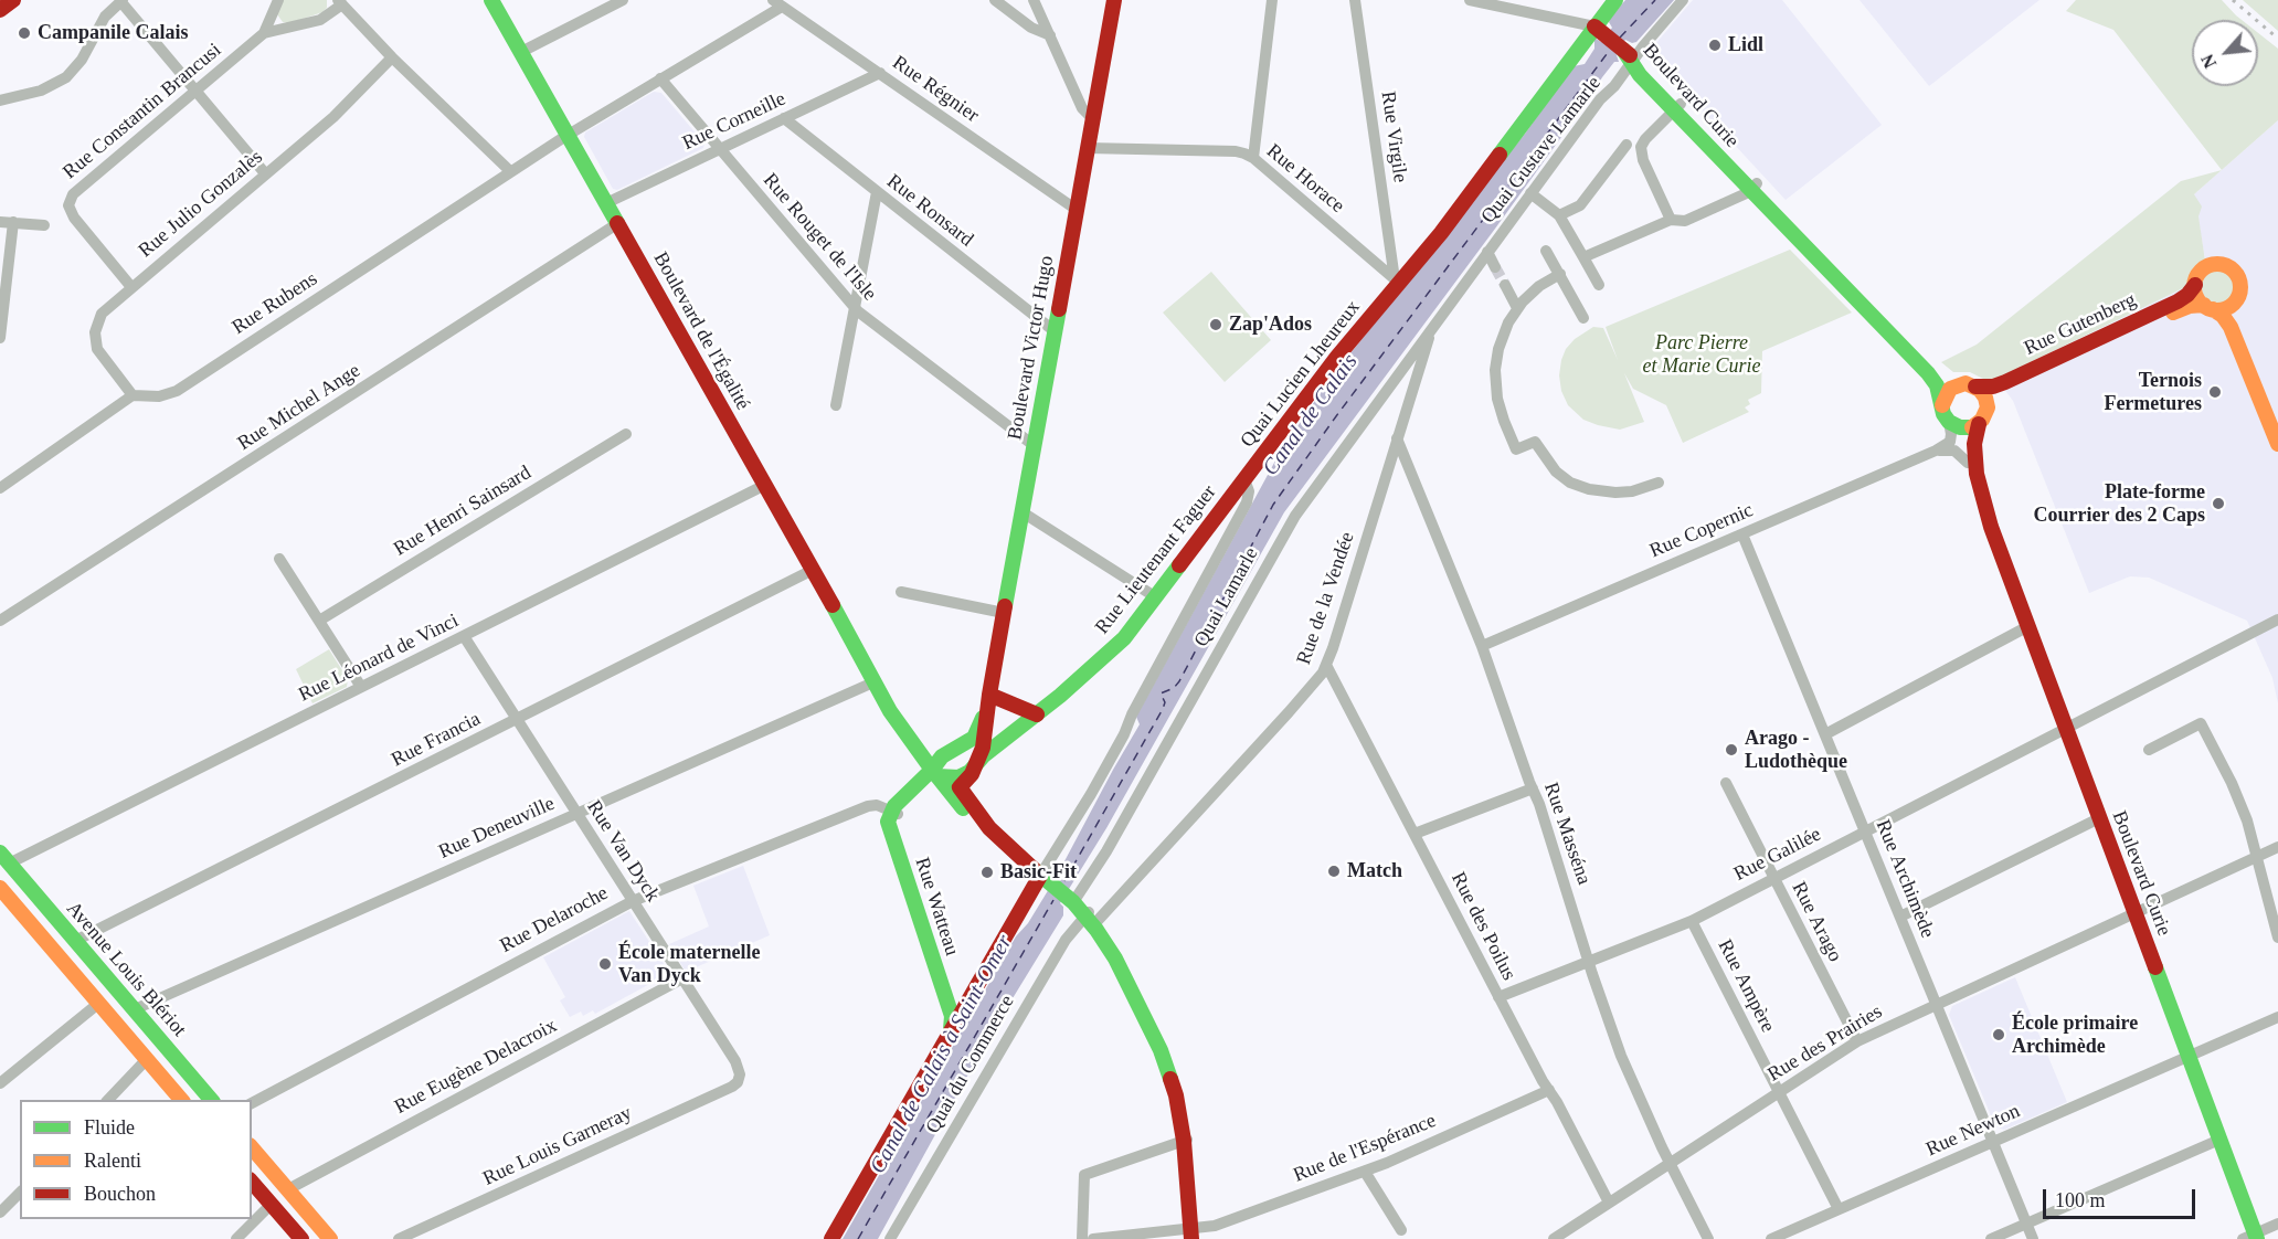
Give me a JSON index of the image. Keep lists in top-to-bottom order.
{
  "streets": {
    "street": [
      "Rue Régnier",
      "Boulevard Curie",
      "Rue Constantin Brancusi",
      "Rue Corneille",
      "Rue Virgile",
      "Quai Gustave Lamarle",
      "Rue Horace",
      "Rue Julio Gonzalès",
      "Rue Ronsard",
      "Rue Rouget de l'Isle",
      "Rue Rubens",
      "Rue Gutenberg",
      "Boulevard de l'Égalité",
      "Boulevard Victor Hugo",
      "Quai Lucien Lheureux",
      "Rue Michel Ange",
      "Rue Henri Sainsard",
      "Rue Copernic",
      "Rue Lieutenant Faguer",
      "Quai Lamarle",
      "Rue de la Vendée",
      "Rue Léonard de Vinci",
      "Rue Francia",
      "Rue Deneuville",
      "Rue Masséna",
      "Rue Van Dyck",
      "Rue Galilée",
      "Rue Archimède",
      "Rue Watteau",
      "Rue Delaroche",
      "Rue Arago",
      "Rue des Poilus",
      "Avenue Louis Blériot",
      "Rue Ampère",
      "Rue des Prairies",
      "Quai du Commerce",
      "Rue Eugène Delacroix",
      "Rue Newton",
      "Rue Louis Garneray",
      "Rue de l'Espérance"
    ]
  },
  "crossings": [
    ["Rue Régnier", "Rue Corneille"],
    ["Rue Régnier", "Rue Rubens"],
    ["Rue Régnier", "Boulevard Victor Hugo"],
    ["Boulevard Curie", "Quai Gustave Lamarle"],
    ["Boulevard Curie", "Rue Gutenberg"],
    ["Boulevard Curie", "Quai Lucien Lheureux"],
    ["Boulevard Curie", "Rue Galilée"],
    ["Boulevard Curie", "Rue des Prairies"],
    ["Boulevard Curie", "Rue Newton"],
    ["Rue Constantin Brancusi", "Rue Julio Gonzalès"],
    ["Rue Corneille", "Rue Ronsard"],
    ["Rue Corneille", "Rue Rouget de l'Isle"],
    ["Rue Corneille", "Boulevard de l'Égalité"],
    ["Rue Virgile", "Rue Horace"],
    ["Rue Virgile", "Quai Lucien Lheureux"],
    ["Quai Gustave Lamarle", "Quai Lamarle"],
    ["Quai Gustave Lamarle", "Rue de la Vendée"],
    ["Rue Horace", "Boulevard Victor Hugo"],
    ["Rue Horace", "Quai Lucien Lheureux"],
    ["Rue Julio Gonzalès", "Rue Rubens"],
    ["Rue Ronsard", "Boulevard Victor Hugo"],
    ["Rue Rouget de l'Isle", "Rue Rubens"],
    ["Rue Rouget de l'Isle", "Boulevard Victor Hugo"],
    ["Rue Rubens", "Boulevard de l'Égalité"],
    ["Boulevard de l'Égalité", "Boulevard Victor Hugo"],
    ["Boulevard de l'Égalité", "Quai Lucien Lheureux"],
    ["Boulevard de l'Égalité", "Rue Michel Ange"],
    ["Boulevard de l'Égalité", "Rue Léonard de Vinci"],
    ["Boulevard de l'Égalité", "Rue Francia"],
    ["Boulevard de l'Égalité", "Rue Deneuville"],
    ["Boulevard Victor Hugo", "Rue Lieutenant Faguer"],
    ["Quai Lucien Lheureux", "Rue Lieutenant Faguer"],
    ["Rue Copernic", "Rue Masséna"],
    ["Rue Copernic", "Rue Archimède"],
    ["Quai Lamarle", "Rue de la Vendée"],
    ["Rue de la Vendée", "Rue Masséna"],
    ["Rue de la Vendée", "Rue des Poilus"],
    ["Rue de la Vendée", "Quai du Commerce"],
    ["Rue Léonard de Vinci", "Rue Van Dyck"],
    ["Rue Léonard de Vinci", "Avenue Louis Blériot"],
    ["Rue Francia", "Rue Van Dyck"],
    ["Rue Francia", "Avenue Louis Blériot"],
    ["Rue Deneuville", "Rue Van Dyck"],
    ["Rue Deneuville", "Avenue Louis Blériot"],
    ["Rue Masséna", "Rue Galilée"],
    ["Rue Masséna", "Rue des Prairies"],
    ["Rue Van Dyck", "Rue Delaroche"],
    ["Rue Van Dyck", "Rue Eugène Delacroix"],
    ["Rue Van Dyck", "Rue Louis Garneray"],
    ["Rue Galilée", "Rue Archimède"],
    ["Rue Galilée", "Rue Arago"],
    ["Rue Galilée", "Rue des Poilus"],
    ["Rue Galilée", "Rue Ampère"],
    ["Rue Archimède", "Rue des Prairies"],
    ["Rue Archimède", "Rue Newton"],
    ["Rue Watteau", "Rue Delaroche"],
    ["Rue Arago", "Rue des Prairies"],
    ["Rue des Poilus", "Rue des Prairies"],
    ["Rue des Poilus", "Rue de l'Espérance"],
    ["Rue Ampère", "Rue des Prairies"],
    ["Rue Ampère", "Rue Newton"]
  ],
  "water": ["Canal de Calais", "Canal de Calais à Saint-Omer"],
  "parks": ["Parc Pierre et Marie Curie"],
  "places": [
    "Campanile Calais",
    "Lidl",
    "Zap'Ados",
    "Ternois Fermetures",
    "Plate-forme Courrier des 2 Caps",
    "Arago - Ludothèque",
    "Match",
    "Basic-Fit",
    "École maternelle Van Dyck",
    "École primaire Archimède"
  ],
  "legend": ["Fluide", "Ralenti", "Bouchon"],
  "scale_bar": "100 m",
  "north": "bottom left"
}
